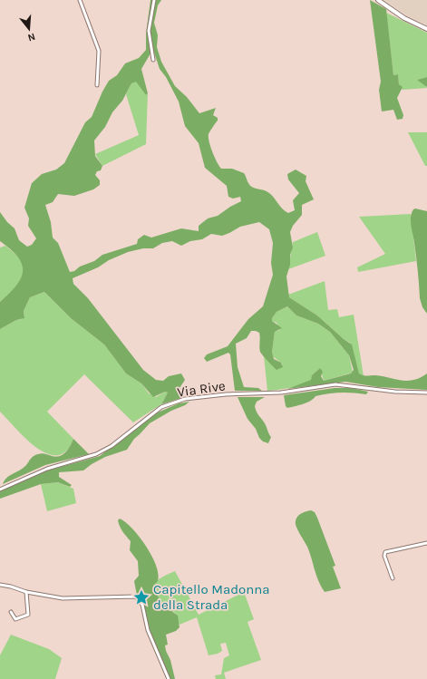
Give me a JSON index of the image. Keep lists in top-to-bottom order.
{
  "streets": {
    "street": ["Via Rive"]
  },
  "places": {
    "place": ["Capitello Madonna della Strada"]
  },
  "north": "bottom"
}
